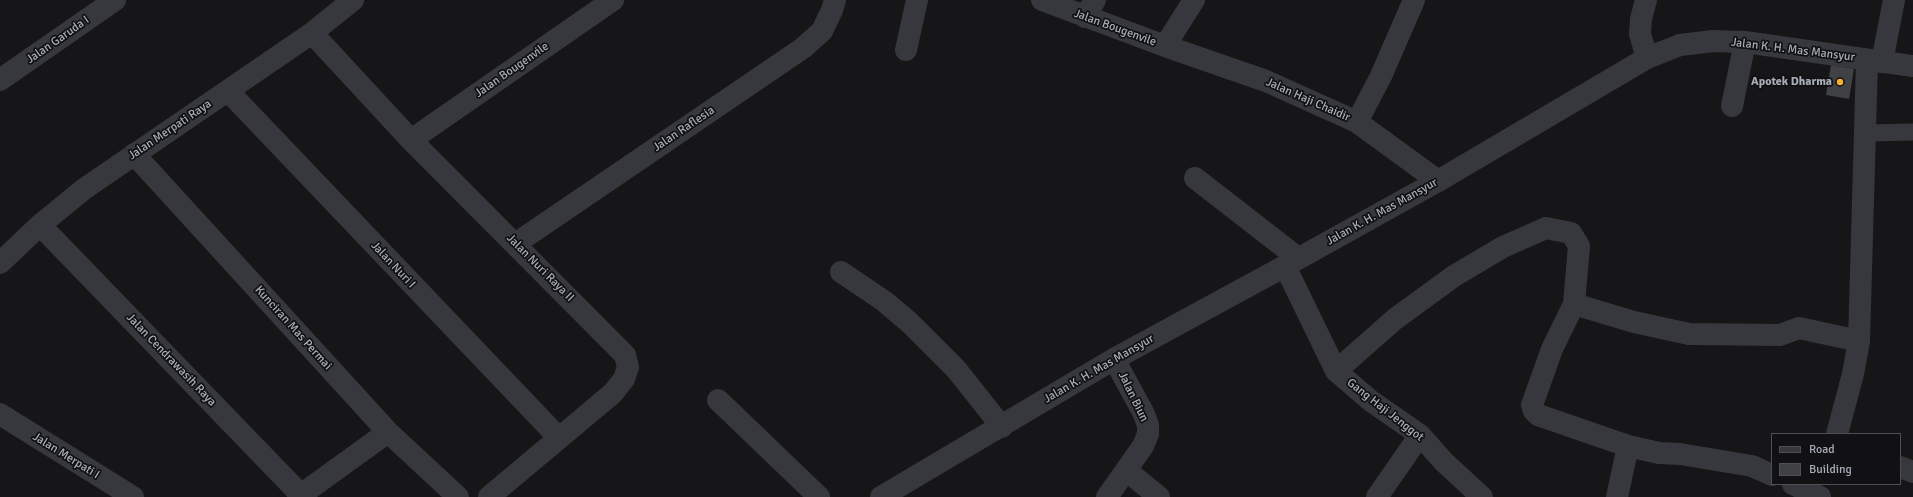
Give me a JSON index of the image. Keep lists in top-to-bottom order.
{
  "streets": {
    "street": [
      "Jalan Bougenvile",
      "Jalan Garuda I",
      "Jalan K. H. Mas Mansyur",
      "Jalan Haji Chaidir",
      "Jalan Raflesia",
      "Jalan Merpati Raya",
      "Jalan Nuri I",
      "Jalan Nuri Raya II",
      "Kunciran Mas Permai",
      "Jalan Cendrawasih Raya",
      "Jalan Biun",
      "Gang Haji Jenggot",
      "Jalan Merpati I"
    ]
  },
  "crossings": [
    ["Jalan Bougenvile", "Jalan Haji Chaidir"],
    ["Jalan Bougenvile", "Jalan Nuri Raya II"],
    ["Jalan K. H. Mas Mansyur", "Jalan Haji Chaidir"],
    ["Jalan K. H. Mas Mansyur", "Jalan Biun"],
    ["Jalan K. H. Mas Mansyur", "Gang Haji Jenggot"],
    ["Jalan Raflesia", "Jalan Nuri Raya II"],
    ["Jalan Merpati Raya", "Jalan Nuri I"],
    ["Jalan Merpati Raya", "Jalan Nuri Raya II"],
    ["Jalan Merpati Raya", "Kunciran Mas Permai"],
    ["Jalan Merpati Raya", "Jalan Cendrawasih Raya"],
    ["Jalan Nuri I", "Jalan Nuri Raya II"]
  ],
  "places": ["Apotek Dharma"],
  "legend": ["Road", "Building"]
}
